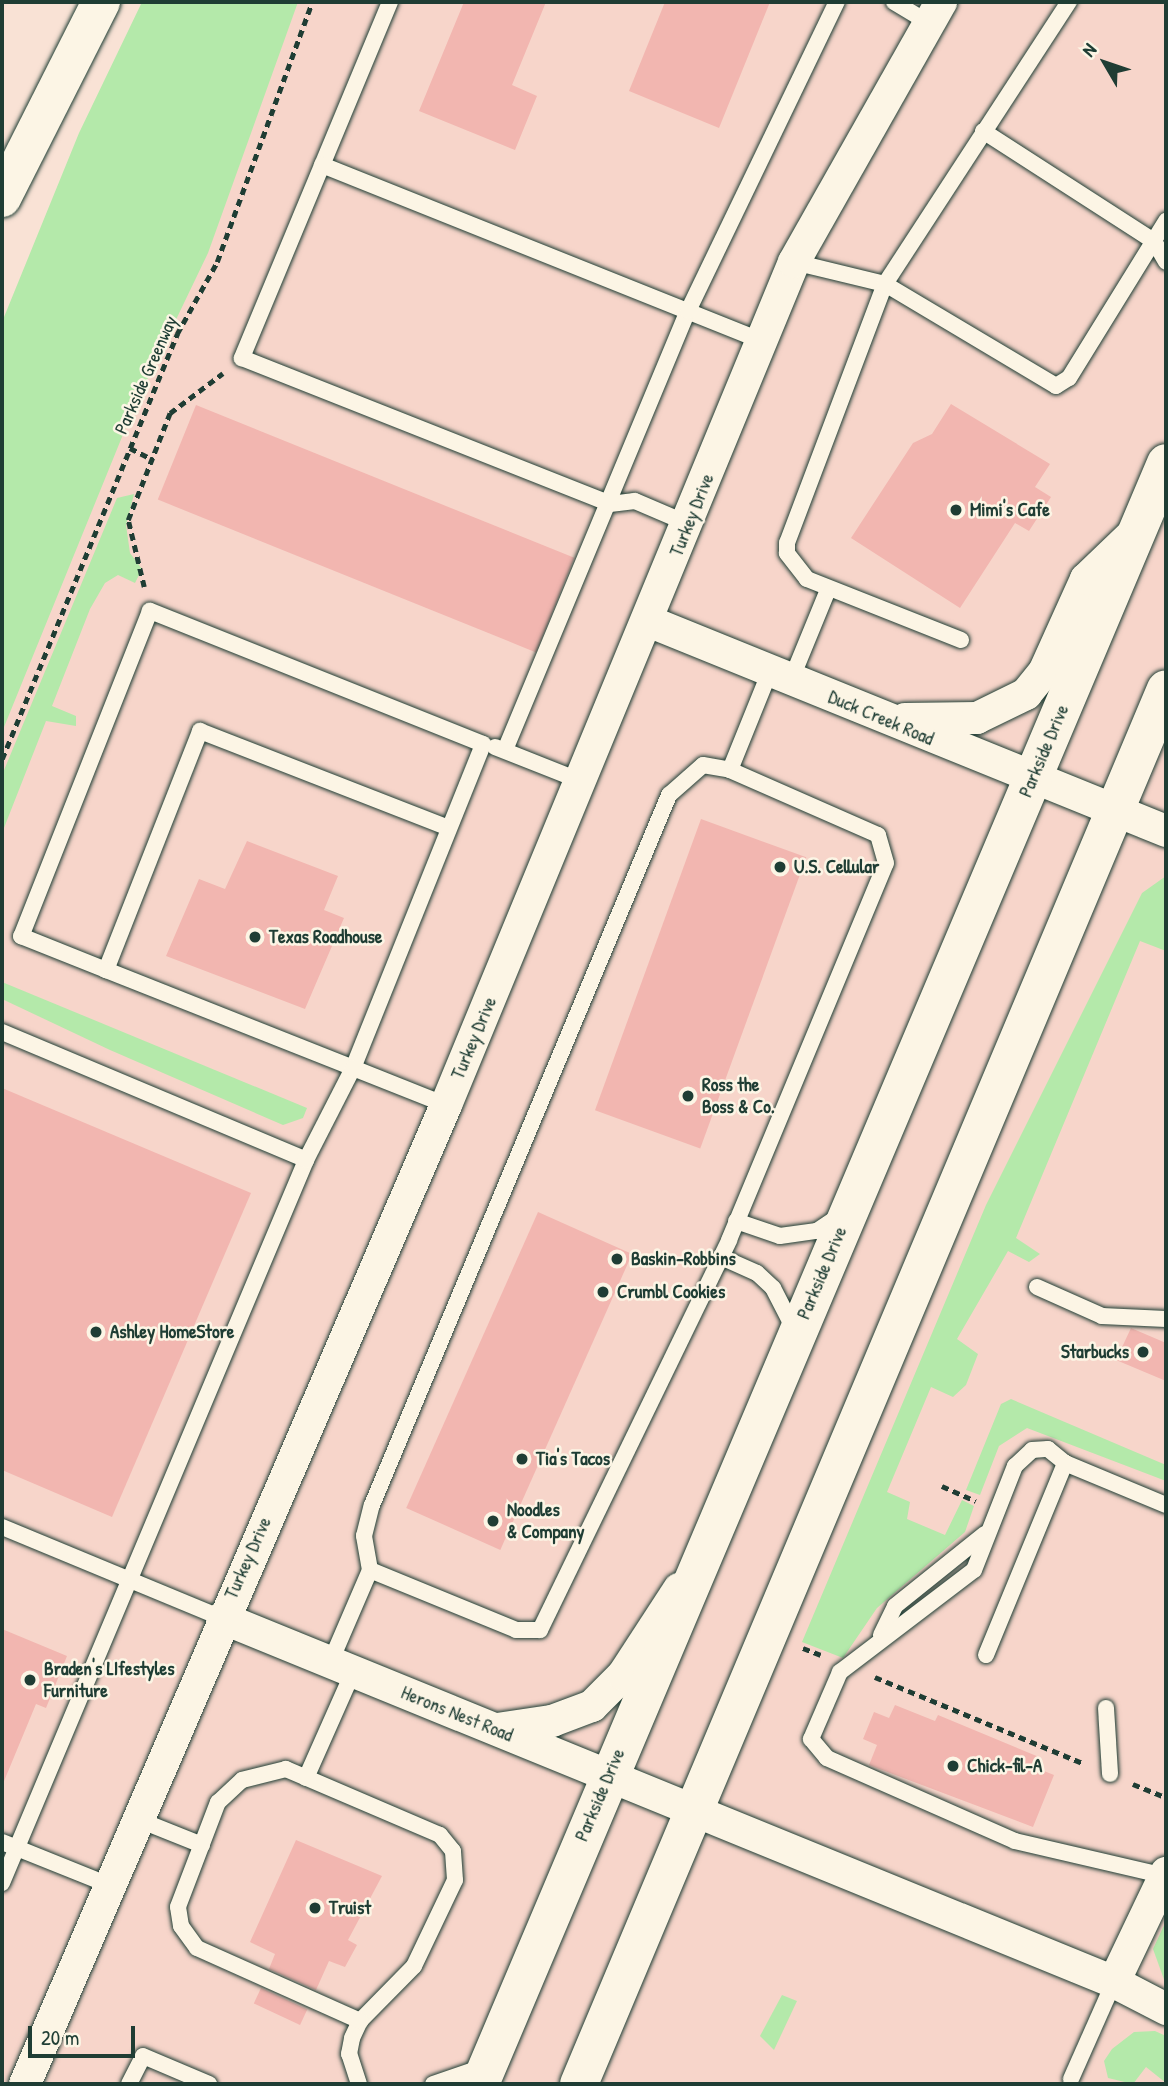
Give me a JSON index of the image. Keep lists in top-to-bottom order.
{
  "streets": {
    "main road": ["Parkside Drive"],
    "street": ["Turkey Drive", "Duck Creek Road", "Herons Nest Road"],
    "path": ["Parkside Greenway"]
  },
  "crossings": [
    ["Turkey Drive", "Duck Creek Road"],
    ["Turkey Drive", "Herons Nest Road"],
    ["Duck Creek Road", "Parkside Drive"],
    ["Parkside Drive", "Herons Nest Road"]
  ],
  "places": [
    "Mimi's Cafe",
    "U.S. Cellular",
    "Texas Roadhouse",
    "Ross the Boss & Co.",
    "Baskin-Robbins",
    "Crumbl Cookies",
    "Ashley HomeStore",
    "Starbucks",
    "Tia's Tacos",
    "Noodles & Company",
    "Braden's LIfestyles Furniture",
    "Chick-fil-A",
    "Truist"
  ],
  "scale_bar": "20 m",
  "north": "top left"
}
